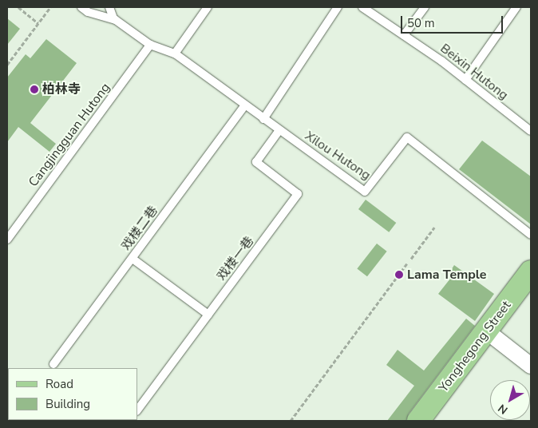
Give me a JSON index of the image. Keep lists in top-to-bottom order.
{
  "streets": {
    "main road": ["Yonghegong Street"],
    "lane": [
      "Beixin Hutong",
      "Cangjingguan Hutong",
      "Xilou Hutong",
      "戏楼二巷",
      "戏楼一巷"
    ]
  },
  "crossings": [
    ["Cangjingguan Hutong", "Xilou Hutong"],
    ["Xilou Hutong", "戏楼二巷"],
    ["Xilou Hutong", "戏楼一巷"]
  ],
  "places": ["柏林寺", "Lama Temple"],
  "legend": ["Road", "Building"],
  "scale_bar": "50 m",
  "north": "bottom left"
}
